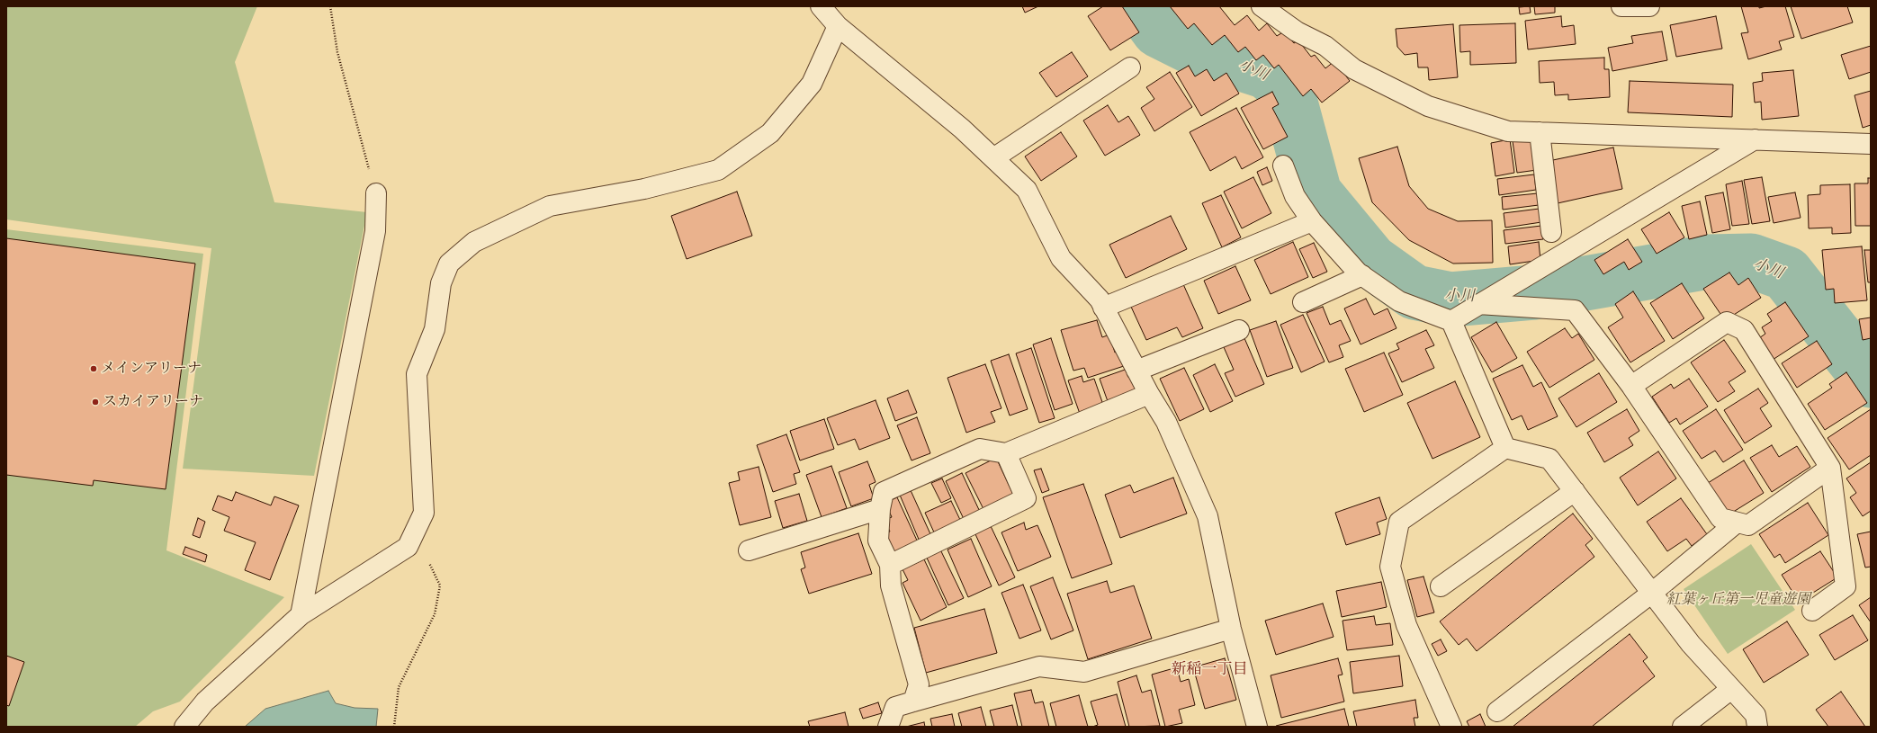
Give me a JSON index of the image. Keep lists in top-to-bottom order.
{
  "districts": ["新稲一丁目"],
  "water": ["小川"],
  "parks": ["紅葉ヶ丘第一児童遊園"],
  "places": ["メインアリーナ", "スカイアリーナ"]
}
